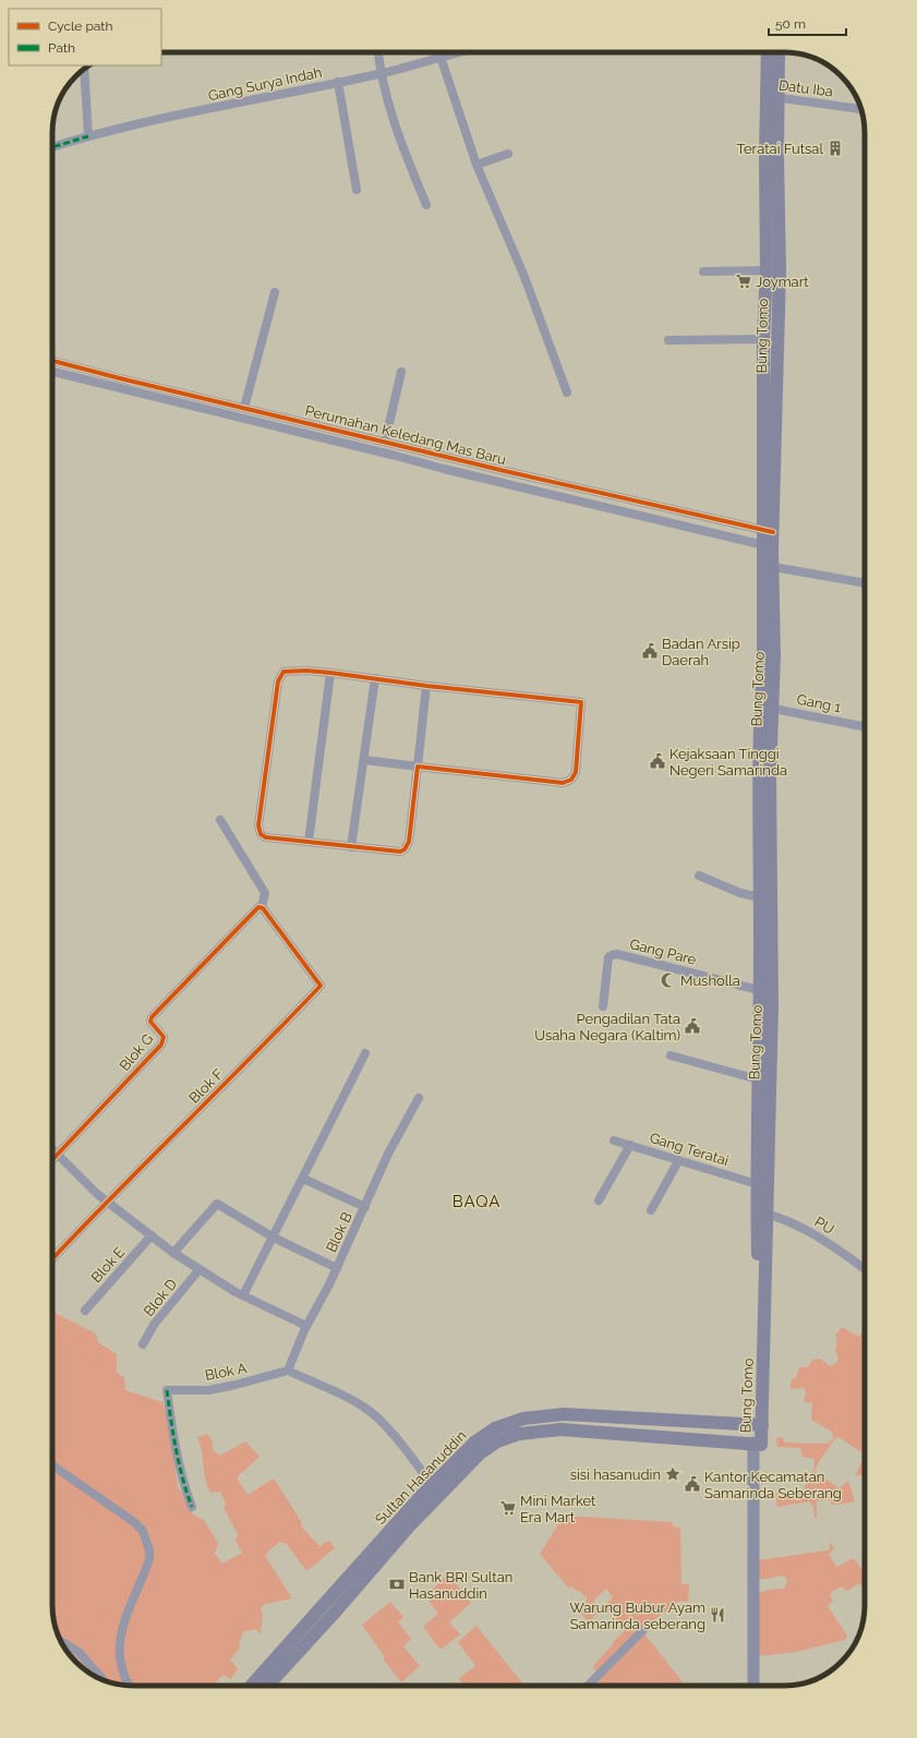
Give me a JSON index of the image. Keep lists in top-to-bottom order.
{
  "streets": {
    "main road": ["Bung Tomo", "Sultan Hasanuddin"],
    "street": [
      "Gang Surya Indah",
      "Datu Iba",
      "Perumahan Keledang Mas Baru",
      "Gang 1",
      "Gang Pare",
      "Blok G",
      "Blok F",
      "Gang Teratai",
      "PU",
      "Blok B",
      "Blok E",
      "Blok D",
      "Blok A"
    ]
  },
  "crossings": [
    ["Datu Iba", "Bung Tomo"],
    ["Bung Tomo", "Perumahan Keledang Mas Baru"],
    ["Bung Tomo", "Gang 1"],
    ["Bung Tomo", "Gang Pare"],
    ["Bung Tomo", "Gang Teratai"],
    ["Bung Tomo", "PU"],
    ["Bung Tomo", "Sultan Hasanuddin"],
    ["Blok G", "Blok F"],
    ["Blok B", "Blok A"]
  ],
  "districts": ["BAQA"],
  "places": {
    "building": ["Teratai Futsal"],
    "supermarket": ["Joymart", "Mini Market Era Mart"],
    "public building": [
      "Badan Arsip Daerah",
      "Kejaksaan Tinggi Negeri Samarinda",
      "Pengadilan Tata Usaha Negara (Kaltim)",
      "Kantor Kecamatan Samarinda Seberang"
    ],
    "mosque": ["Musholla"],
    "place": ["sisi hasanudin"],
    "bank": ["Bank BRI Sultan Hasanuddin"],
    "restaurant": ["Warung Bubur Ayam Samarinda seberang"]
  },
  "legend": ["Cycle path", "Path"],
  "scale_bar": "50 m"
}
